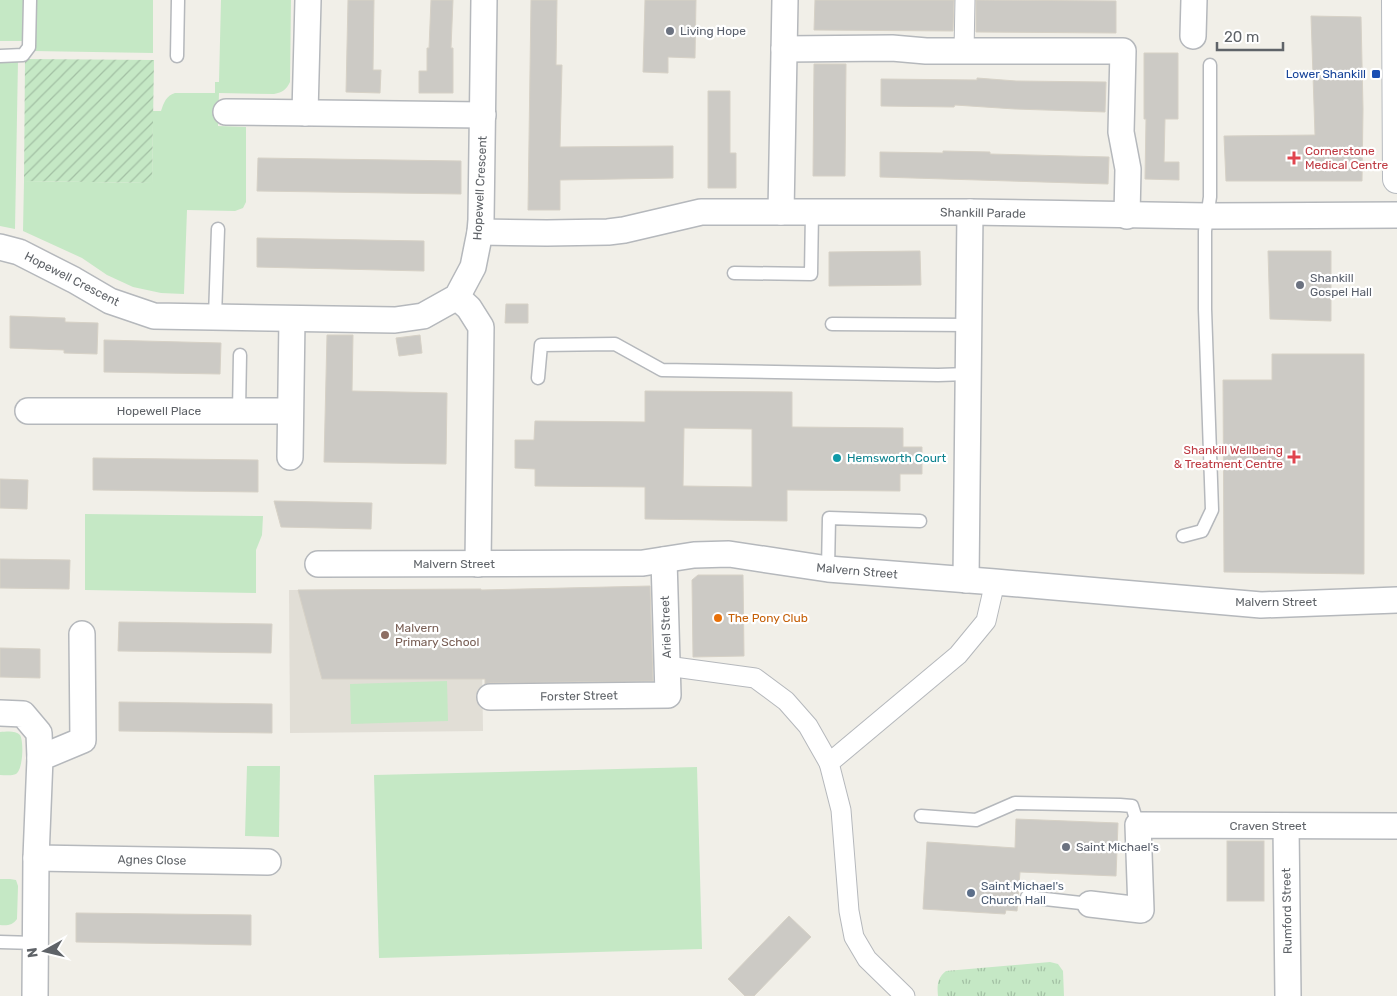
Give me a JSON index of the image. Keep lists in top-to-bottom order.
{
  "streets": {
    "street": [
      "Hopewell Crescent",
      "Shankill Parade",
      "Hopewell Place",
      "Malvern Street",
      "Ariel Street",
      "Forster Street",
      "Craven Street",
      "Agnes Close",
      "Rumford Street"
    ]
  },
  "crossings": [
    ["Hopewell Crescent", "Shankill Parade"],
    ["Malvern Street", "Ariel Street"],
    ["Ariel Street", "Forster Street"],
    ["Craven Street", "Rumford Street"]
  ],
  "places": {
    "other": [
      "Living Hope",
      "Shankill Gospel Hall",
      "Hemsworth Court",
      "The Pony Club",
      "Malvern Primary School",
      "Saint Michael's",
      "Saint Michael's Church Hall"
    ],
    "transit": ["Lower Shankill"],
    "health": ["Cornerstone Medical Centre", "Shankill Wellbeing & Treatment Centre"]
  },
  "scale_bar": "20 m",
  "north": "left"
}
